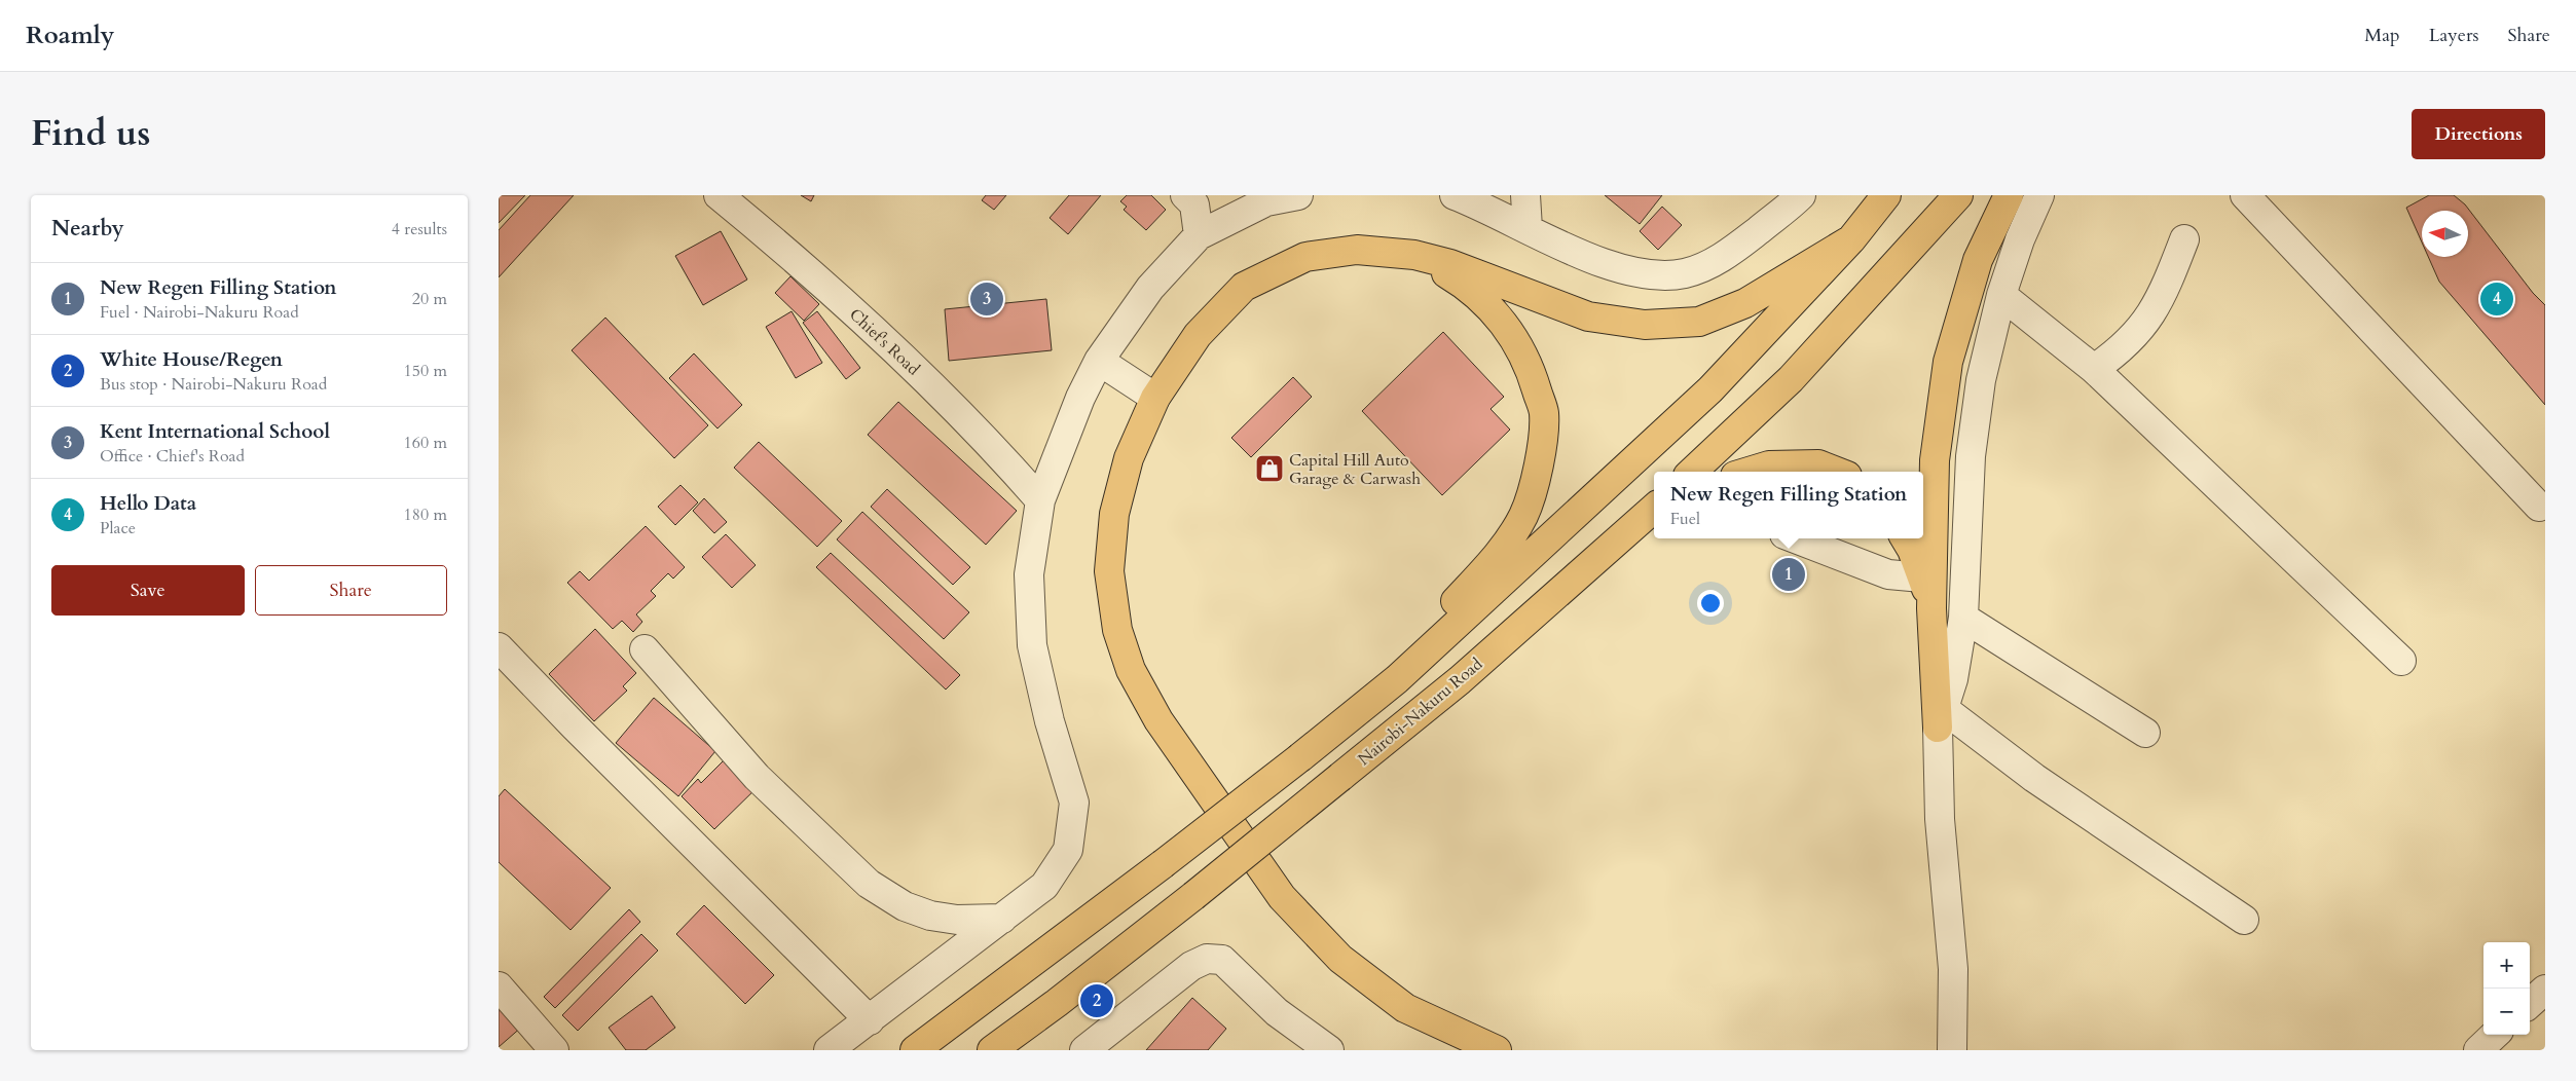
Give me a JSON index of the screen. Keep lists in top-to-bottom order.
{
  "streets": {
    "highway": ["Nairobi-Nakuru Road"],
    "street": ["Chief's Road"]
  },
  "places": {
    "shop": ["Capital Hill Auto Garage & Carwash"]
  },
  "north": "left",
  "page": {
    "header": "Roamly",
    "nav": ["Map", "Layers", "Share"],
    "title": "Find us",
    "buttons": [
      "Directions",
      ["Save", "Share"]
    ],
    "heading": ["Nearby", "4 results"],
    "list": [
      {
        "mark": "1",
        "name": "New Regen Filling Station",
        "note": "Fuel · Nairobi-Nakuru Road",
        "value": "20 m"
      },
      {
        "mark": "2",
        "name": "White House/Regen",
        "note": "Bus stop · Nairobi-Nakuru Road",
        "value": "150 m"
      },
      {
        "mark": "3",
        "name": "Kent International School",
        "note": "Office · Chief's Road",
        "value": "160 m"
      },
      {
        "mark": "4",
        "name": "Hello Data",
        "note": "Place",
        "value": "180 m"
      }
    ],
    "pins": [
      "3",
      "4",
      "1",
      "2"
    ],
    "popup": ["New Regen Filling Station", "Fuel"],
    "map_buttons": ["+", "−"]
  }
}
